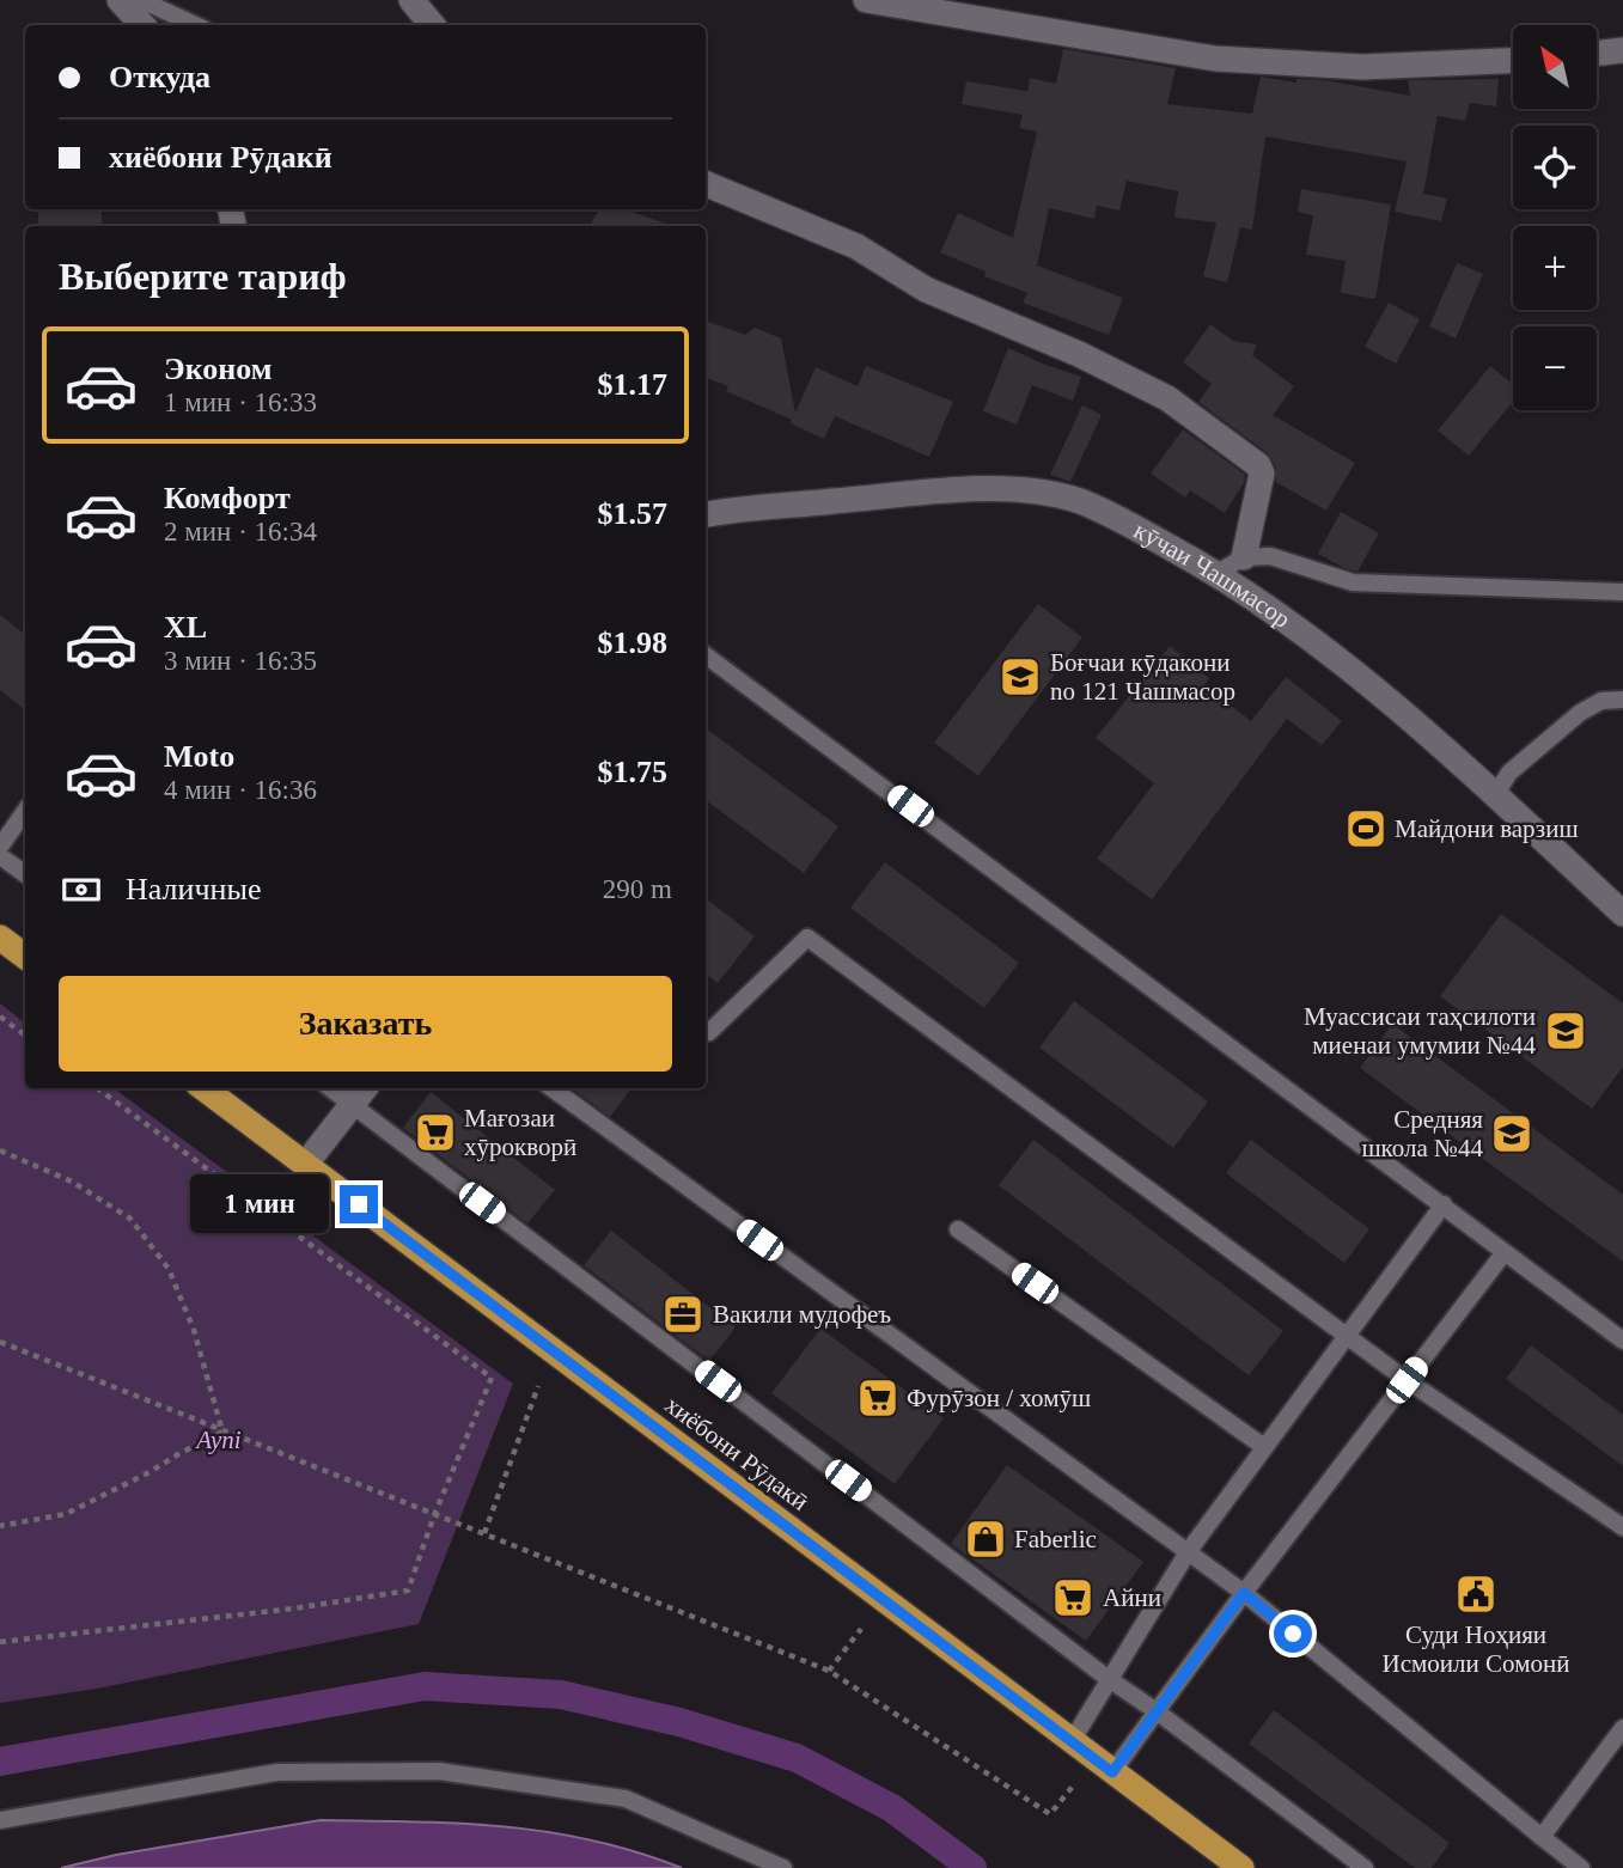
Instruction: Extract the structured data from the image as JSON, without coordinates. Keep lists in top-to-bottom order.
{
  "streets": {
    "highway": ["хиёбони Рӯдакӣ"],
    "street": ["кӯчаи Чашмасор"]
  },
  "parks": ["Ayni"],
  "places": {
    "school or university": ["Боғчаи кӯдакони no 121 Чашмасор", "Муассисаи таҳсилоти миенаи умумии №44", "Средняя школа №44"],
    "sports": ["Майдони варзиш"],
    "supermarket": ["Мағозаи хӯрокворӣ", "Фурӯзон / хомӯш", "Айни"],
    "office": ["Вакили мудофеъ"],
    "shop": ["Faberlic"],
    "public building": ["Суди Ноҳияи Исмоили Сомонӣ"]
  },
  "north": "top left",
  "page": {
    "map_buttons": ["+", "−"],
    "banner": ["Откуда", "хиёбони Рӯдакӣ"],
    "heading": "Выберите тариф",
    "list": [
      {
        "name": "Эконом",
        "note": "1 мин · 16:33",
        "value": "$1.17"
      },
      {
        "name": "Комфорт",
        "note": "2 мин · 16:34",
        "value": "$1.57"
      },
      {
        "name": "XL",
        "note": "3 мин · 16:35",
        "value": "$1.98"
      },
      {
        "name": "Moto",
        "note": "4 мин · 16:36",
        "value": "$1.75"
      }
    ],
    "pay": ["Наличные", "290 m"],
    "buttons": "Заказать",
    "bubble": "1 мин"
  }
}
